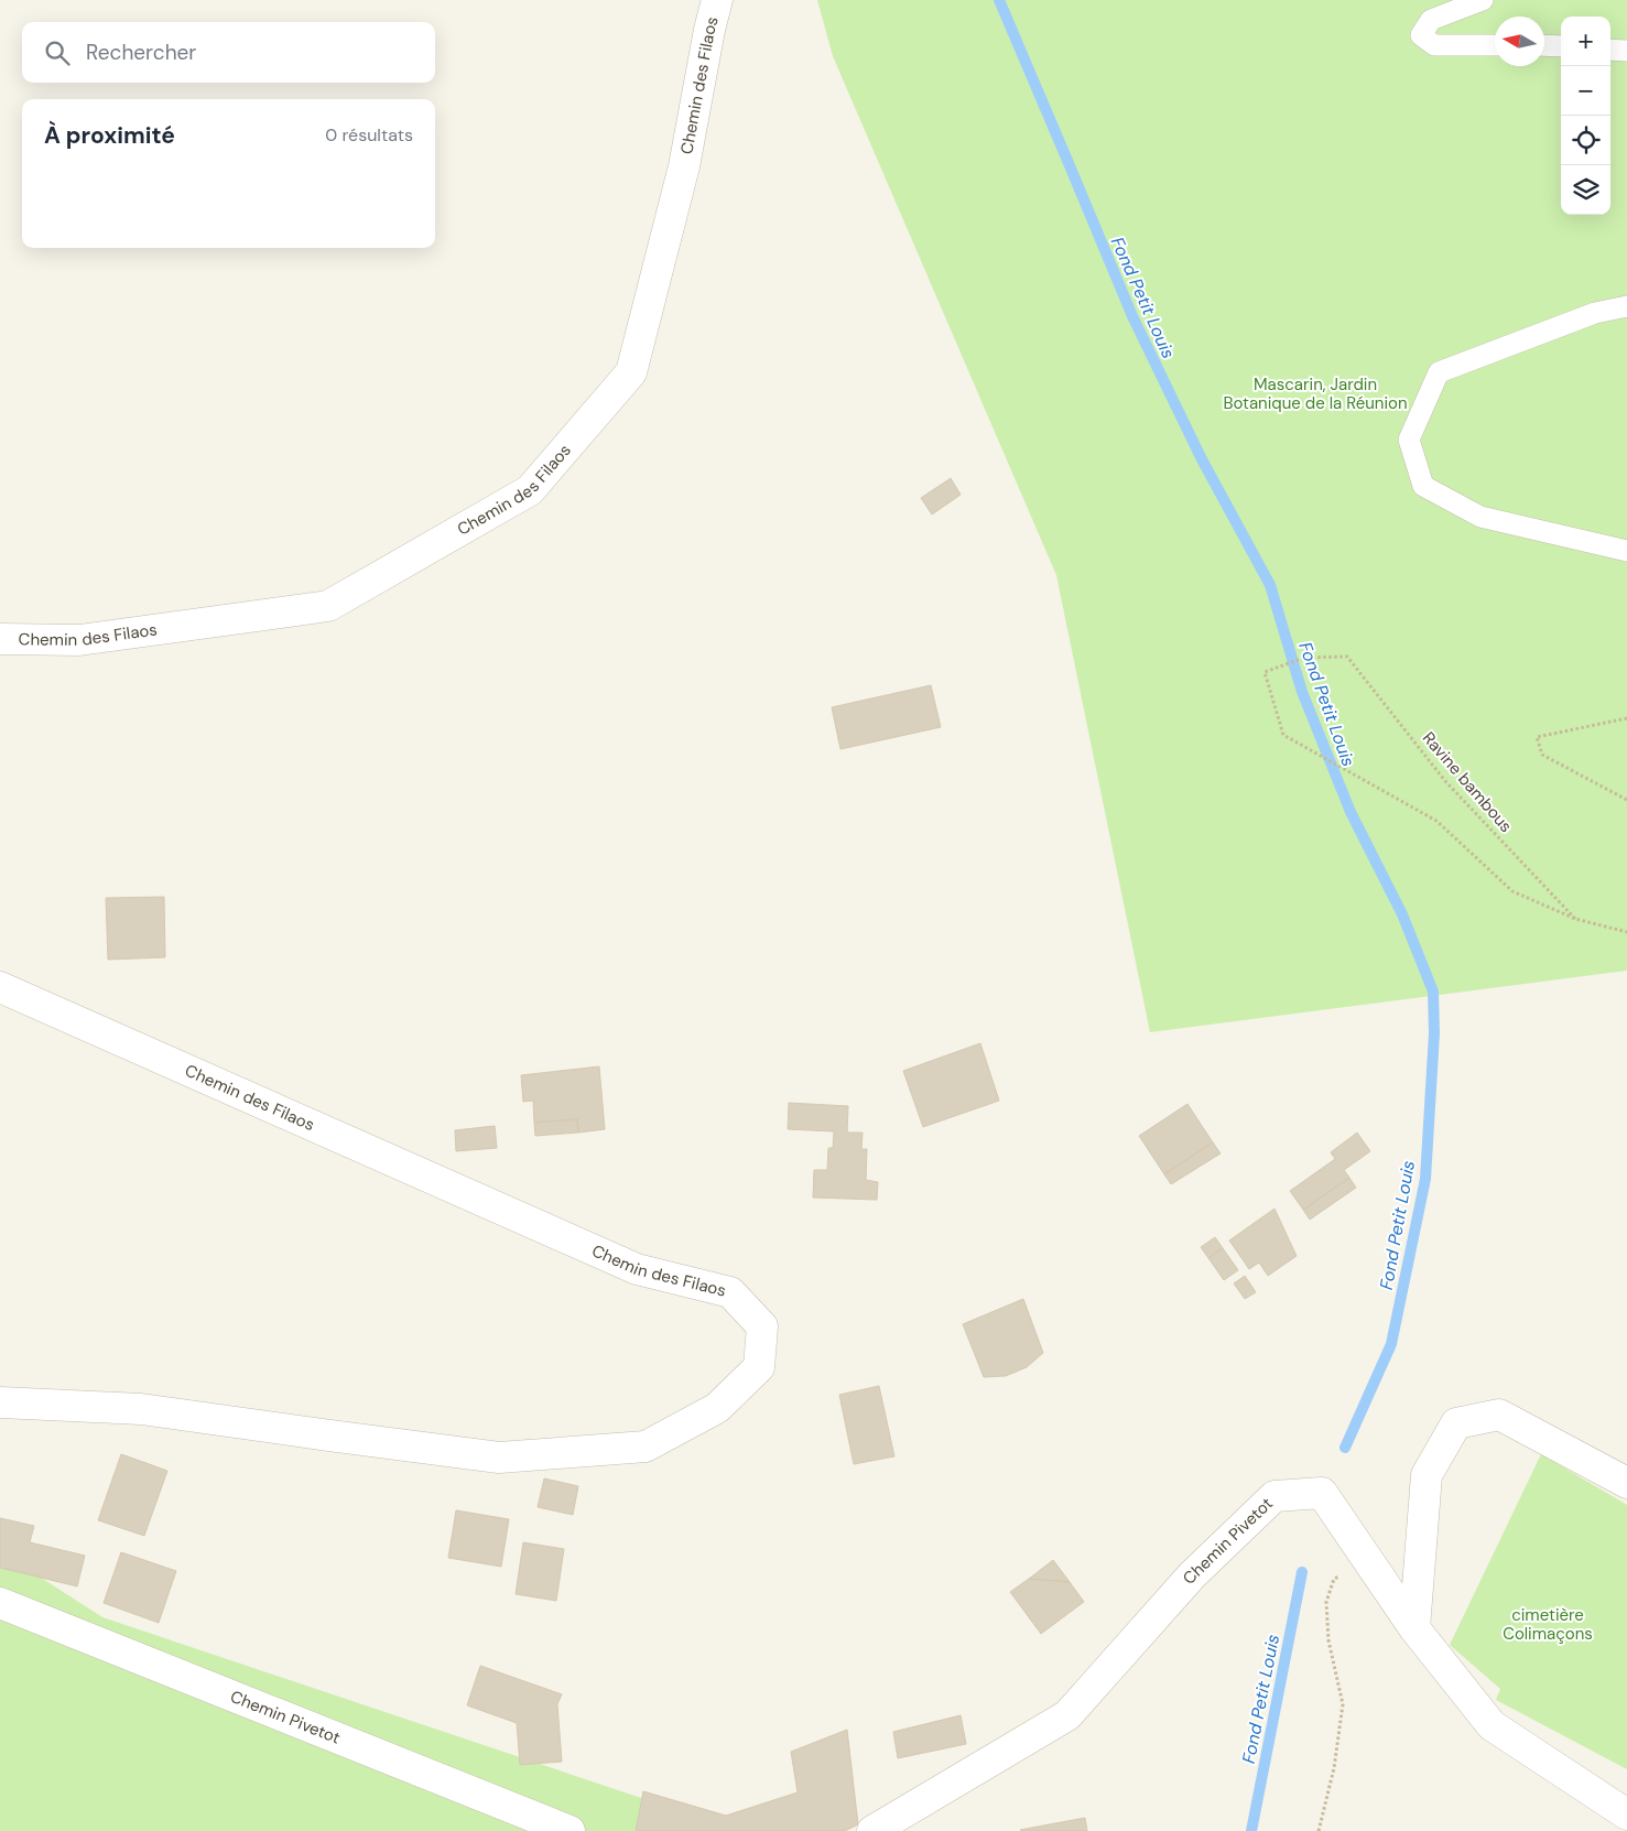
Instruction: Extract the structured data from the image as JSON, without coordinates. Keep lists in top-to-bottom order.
{
  "streets": {
    "street": ["Chemin des Filaos", "Chemin Pivetot"],
    "path": ["Ravine bambous"]
  },
  "water": ["Fond Petit Louis"],
  "parks": ["Mascarin, Jardin Botanique de la Réunion", "cimetière Colimaçons"],
  "north": "left",
  "page": {
    "map_buttons": ["+", "−"],
    "search": "Rechercher",
    "heading": ["À proximité", "0 résultats"]
  }
}
